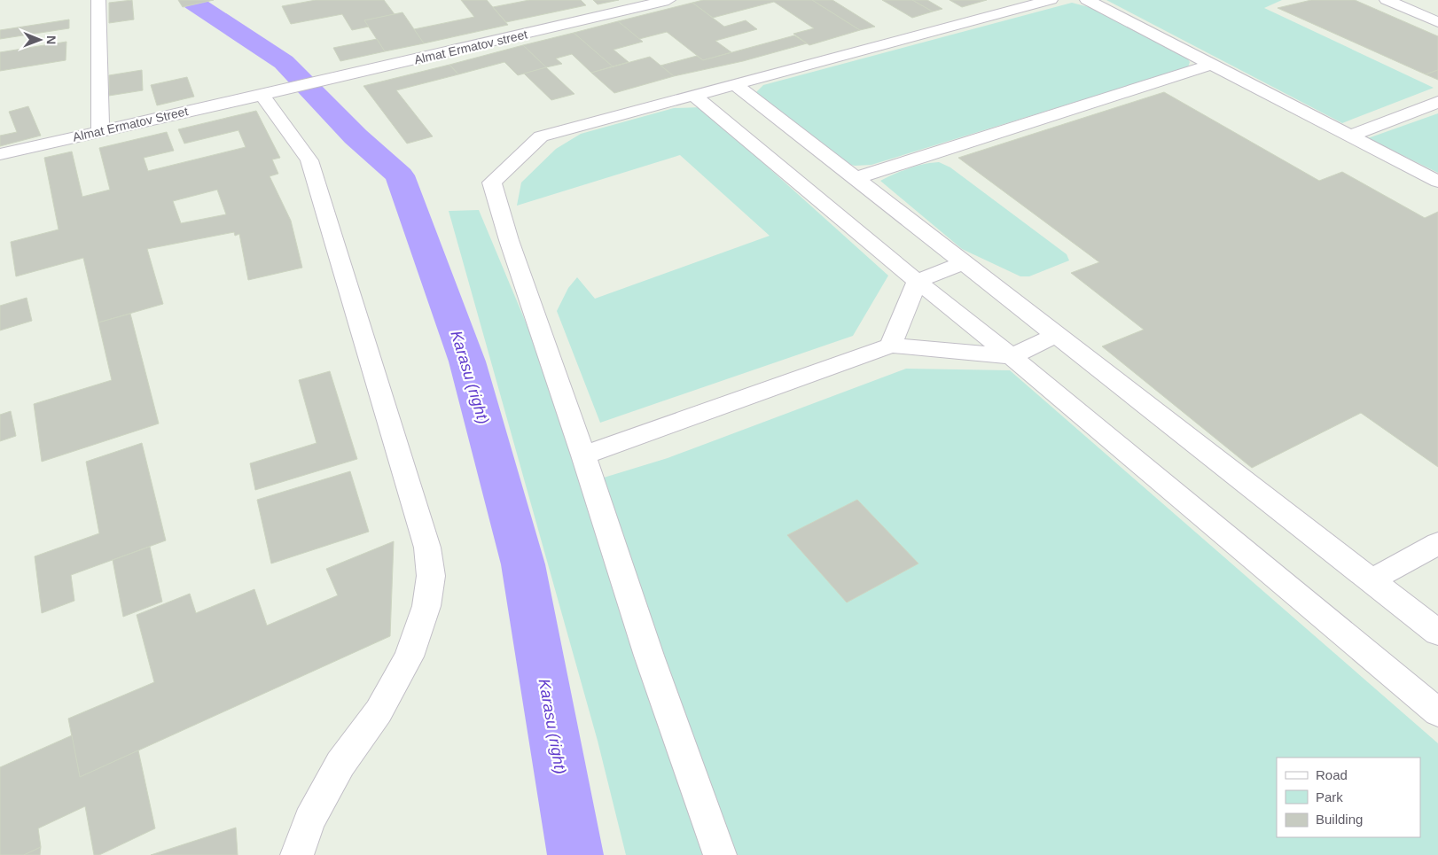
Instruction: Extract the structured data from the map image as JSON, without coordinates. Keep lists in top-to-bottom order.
{
  "streets": {
    "street": ["Almat Ermatov street", "Almat Ermatov Street"]
  },
  "crossings": [
    ["Almat Ermatov street", "Almat Ermatov Street"]
  ],
  "water": ["Karasu (right)"],
  "legend": ["Road", "Park", "Building"],
  "north": "right"
}
